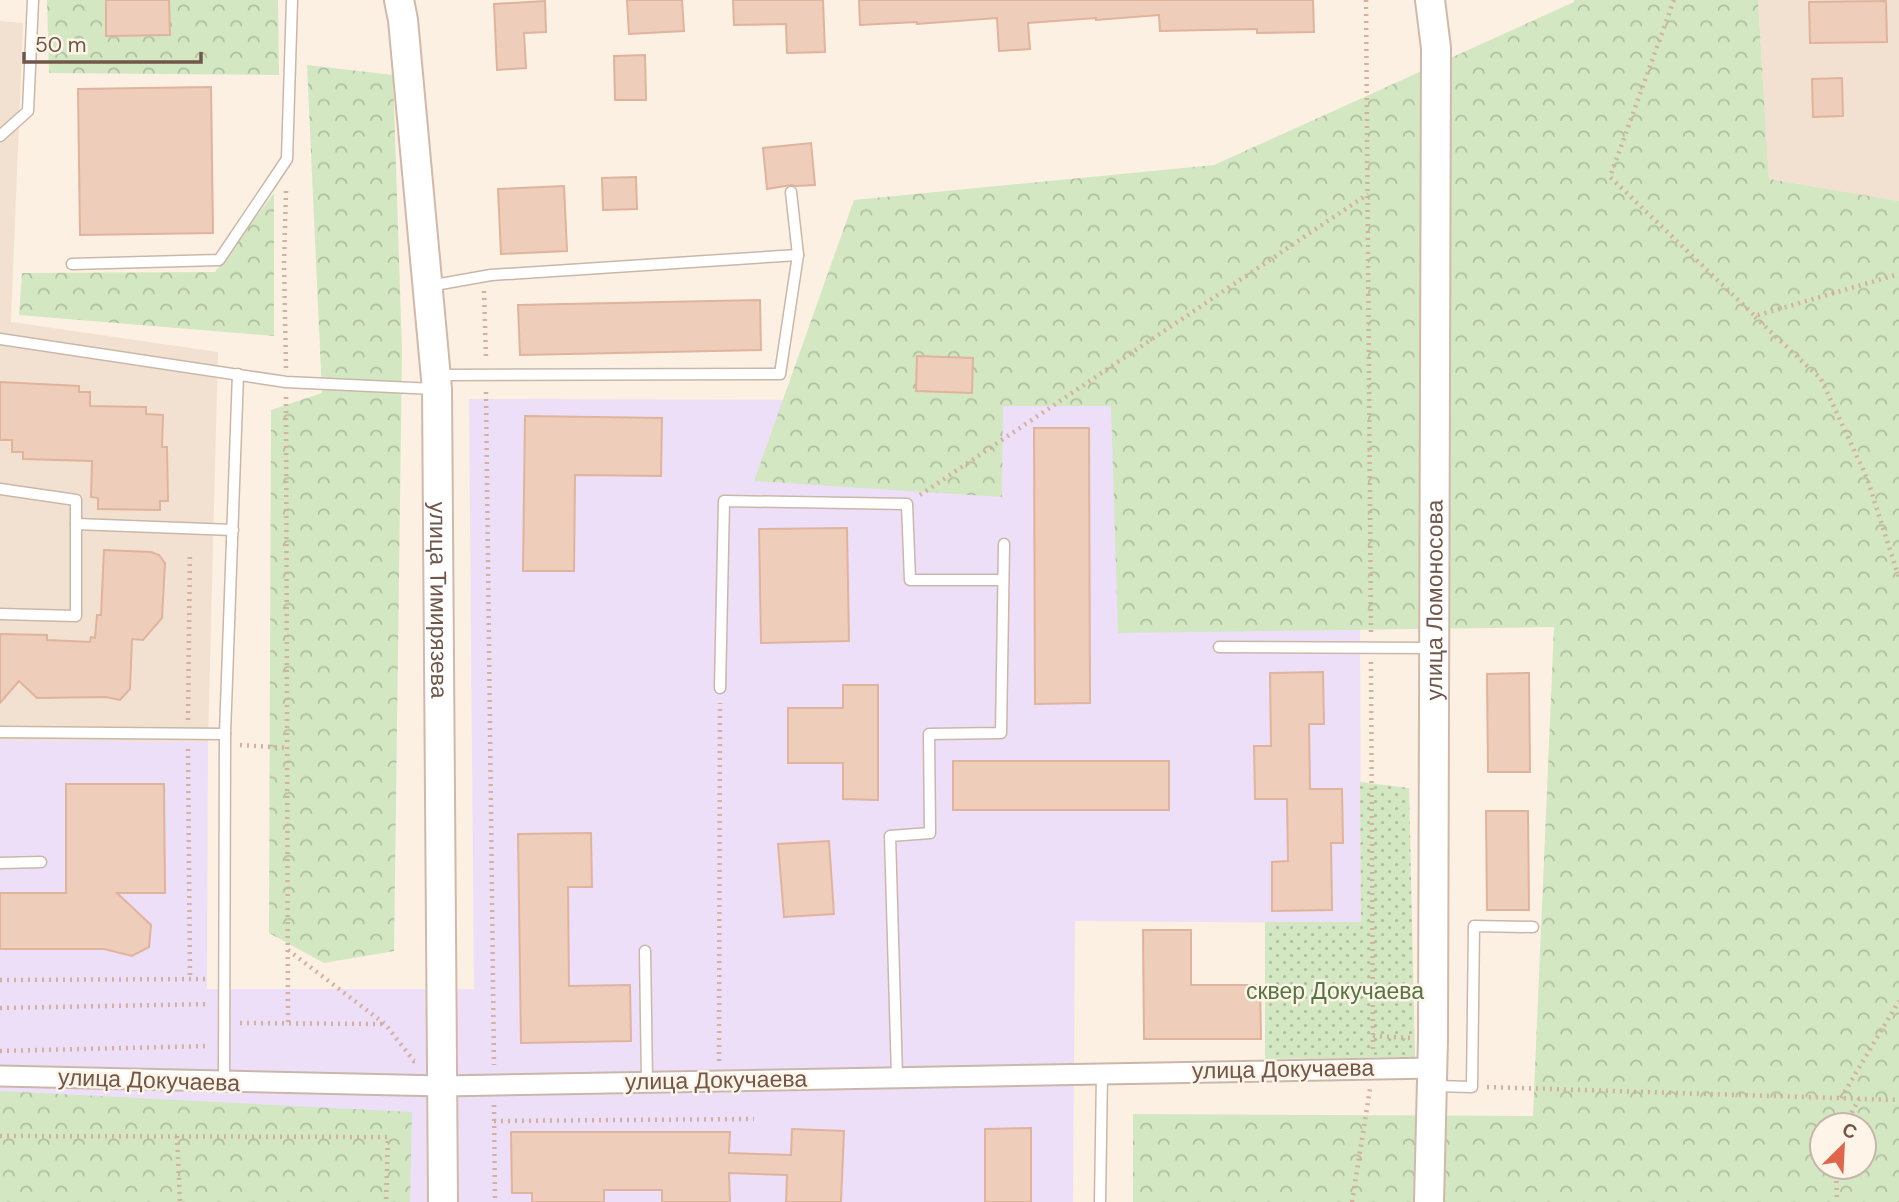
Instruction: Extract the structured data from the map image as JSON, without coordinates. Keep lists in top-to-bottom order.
{
  "streets": {
    "main road": ["улица Тимирязева", "улица Ломоносова"],
    "street": ["улица Докучаева"]
  },
  "crossings": [
    ["улица Тимирязева", "улица Докучаева"],
    ["улица Ломоносова", "улица Докучаева"]
  ],
  "parks": ["сквер Докучаева"],
  "scale_bar": "50 m",
  "north": "top right"
}
